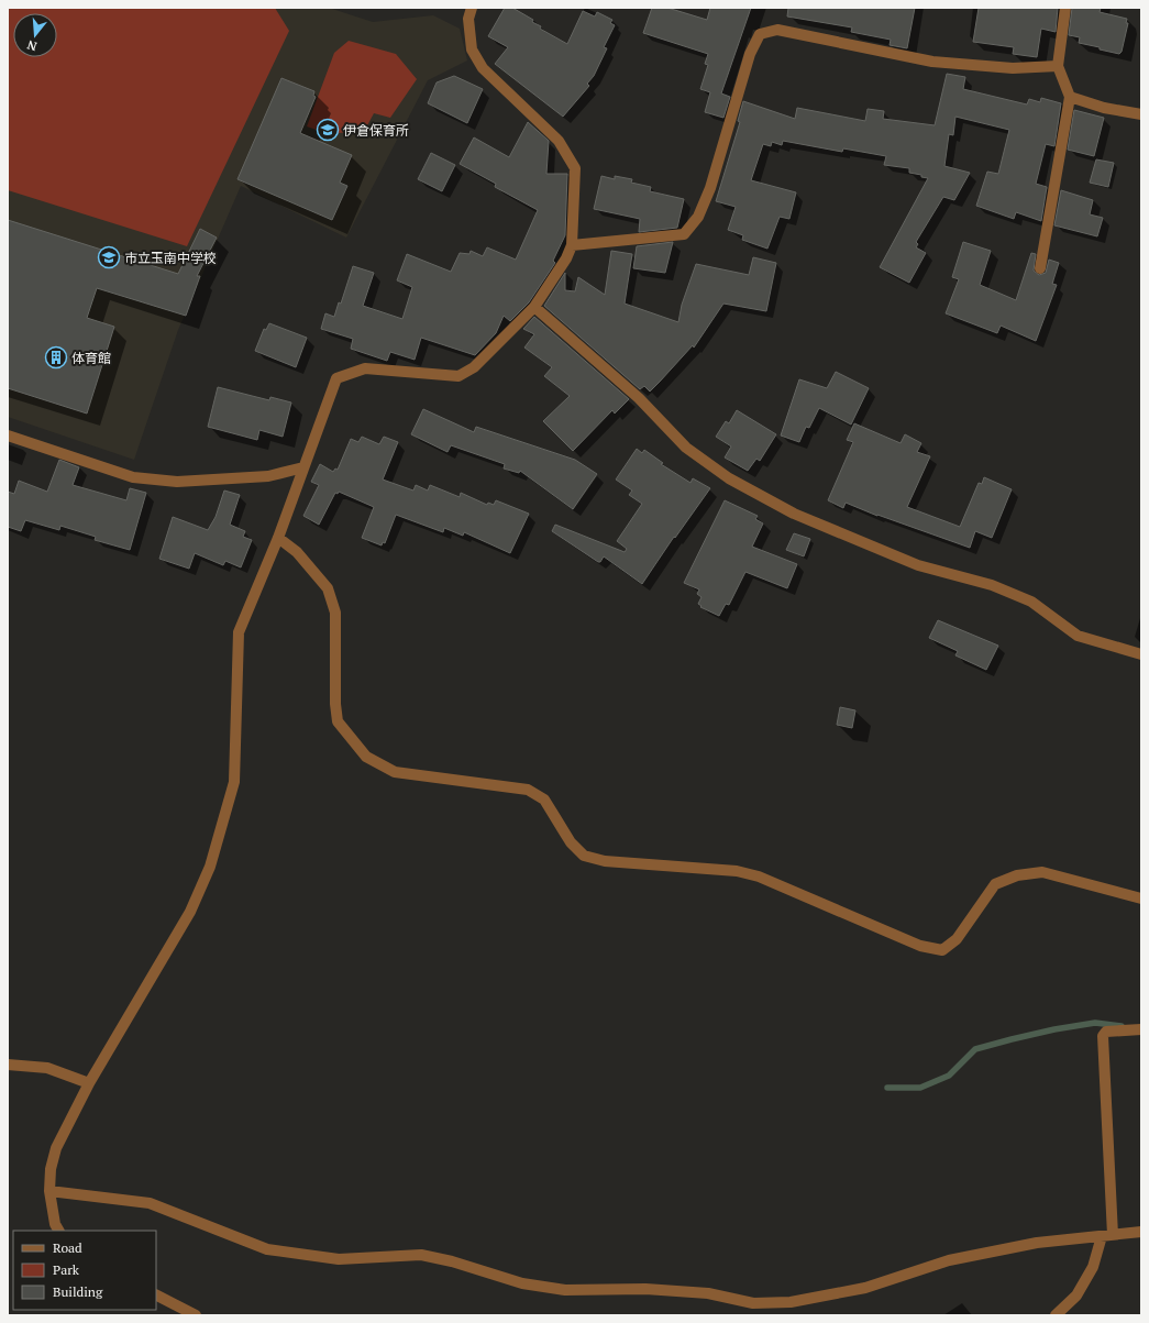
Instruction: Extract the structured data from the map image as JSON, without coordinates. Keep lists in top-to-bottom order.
{
  "places": {
    "school or university": ["伊倉保育所", "市立玉南中学校"],
    "building": ["体育館"]
  },
  "legend": ["Road", "Park", "Building"],
  "north": "bottom"
}
